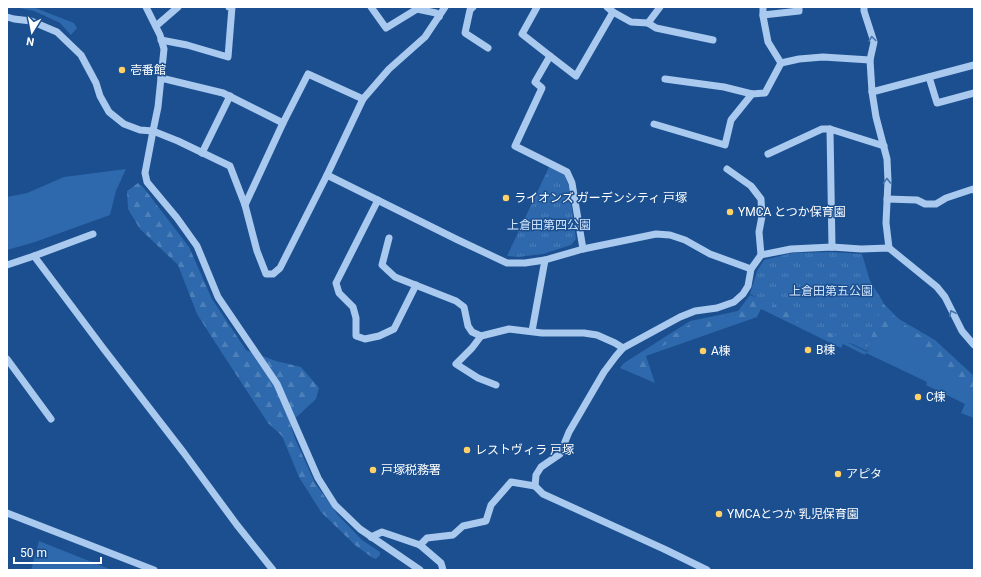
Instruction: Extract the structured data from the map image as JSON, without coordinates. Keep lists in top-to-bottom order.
{
  "parks": ["上倉田第四公園", "上倉田第五公園"],
  "places": [
    "壱番館",
    "ライオンズ ガーデンシティ 戸塚",
    "YMCA とつか保育園",
    "B棟",
    "A棟",
    "C棟",
    "レストヴィラ 戸塚",
    "戸塚税務署",
    "アピタ",
    "YMCAとつか 乳児保育園"
  ],
  "scale_bar": "50 m",
  "north": "bottom"
}
